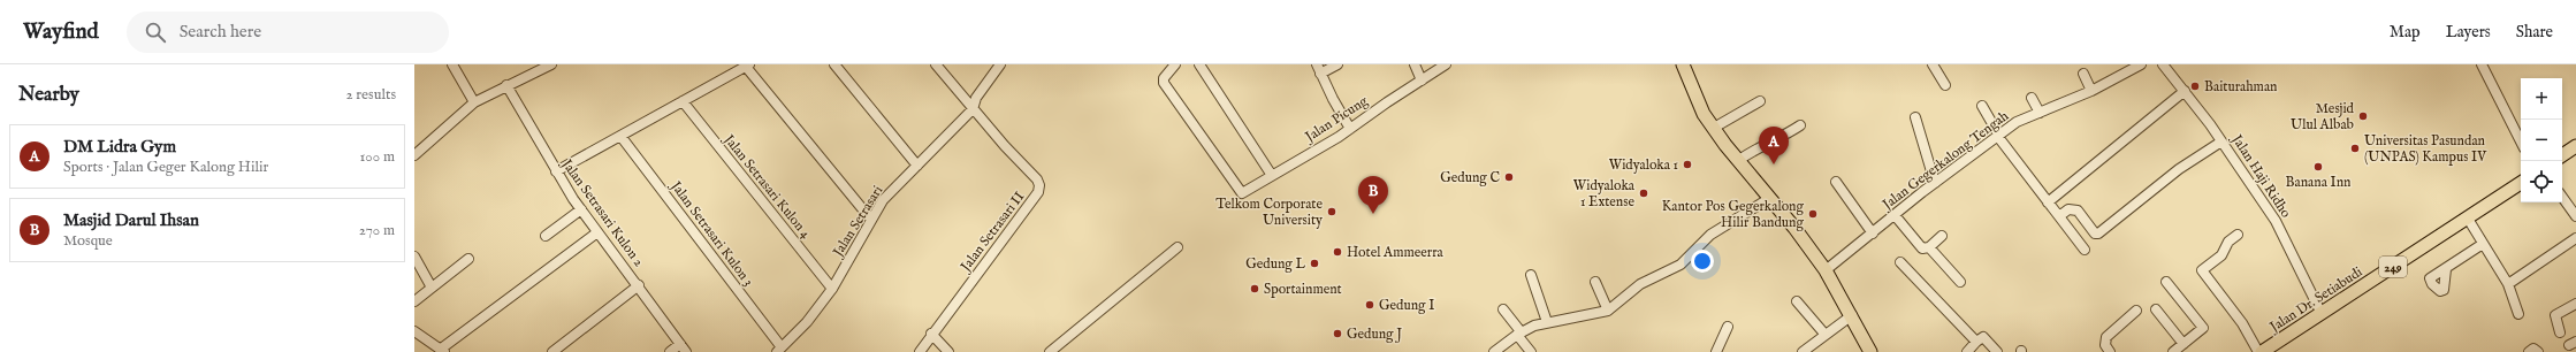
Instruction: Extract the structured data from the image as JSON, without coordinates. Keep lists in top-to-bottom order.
{
  "streets": {
    "main road": ["249", "Jalan Dr. Setiabudi"],
    "street": [
      "Jalan Picung",
      "Jalan Gegerkalong Tengah",
      "Jalan Haji Ridho",
      "Jalan Setrasari Kulon 4",
      "Jalan Setrasari Kulon 2",
      "Jalan Setrasari",
      "Jalan Setrasari II",
      "Jalan Setrasari Kulon 3"
    ]
  },
  "crossings": [
    ["Jalan Haji Ridho", "Jalan Dr. Setiabudi"],
    ["Jalan Setrasari Kulon 4", "Jalan Setrasari"],
    ["Jalan Setrasari", "Jalan Setrasari II"],
    ["Jalan Setrasari", "Jalan Setrasari Kulon 3"]
  ],
  "places": [
    "Baiturahman",
    "Mesjid Ulul Albab",
    "Universitas Pasundan (UNPAS) Kampus IV",
    "Widyaloka 1",
    "Banana Inn",
    "Gedung C",
    "Widyaloka 1 Extense",
    "Telkom Corporate University",
    "Kantor Pos Gegerkalong Hilir Bandung",
    "Hotel Ammeerra",
    "Gedung L",
    "Sportainment",
    "Gedung I",
    "Gedung J"
  ],
  "page": {
    "header": "Wayfind",
    "search": "Search here",
    "nav": ["Map", "Layers", "Share"],
    "heading": ["Nearby", "2 results"],
    "map_buttons": ["+", "−"],
    "list": [
      {
        "mark": "A",
        "name": "DM Lidra Gym",
        "note": "Sports · Jalan Geger Kalong Hilir",
        "value": "100 m"
      },
      {
        "mark": "B",
        "name": "Masjid Darul Ihsan",
        "note": "Mosque",
        "value": "270 m"
      }
    ],
    "pins": ["A", "B"]
  }
}
